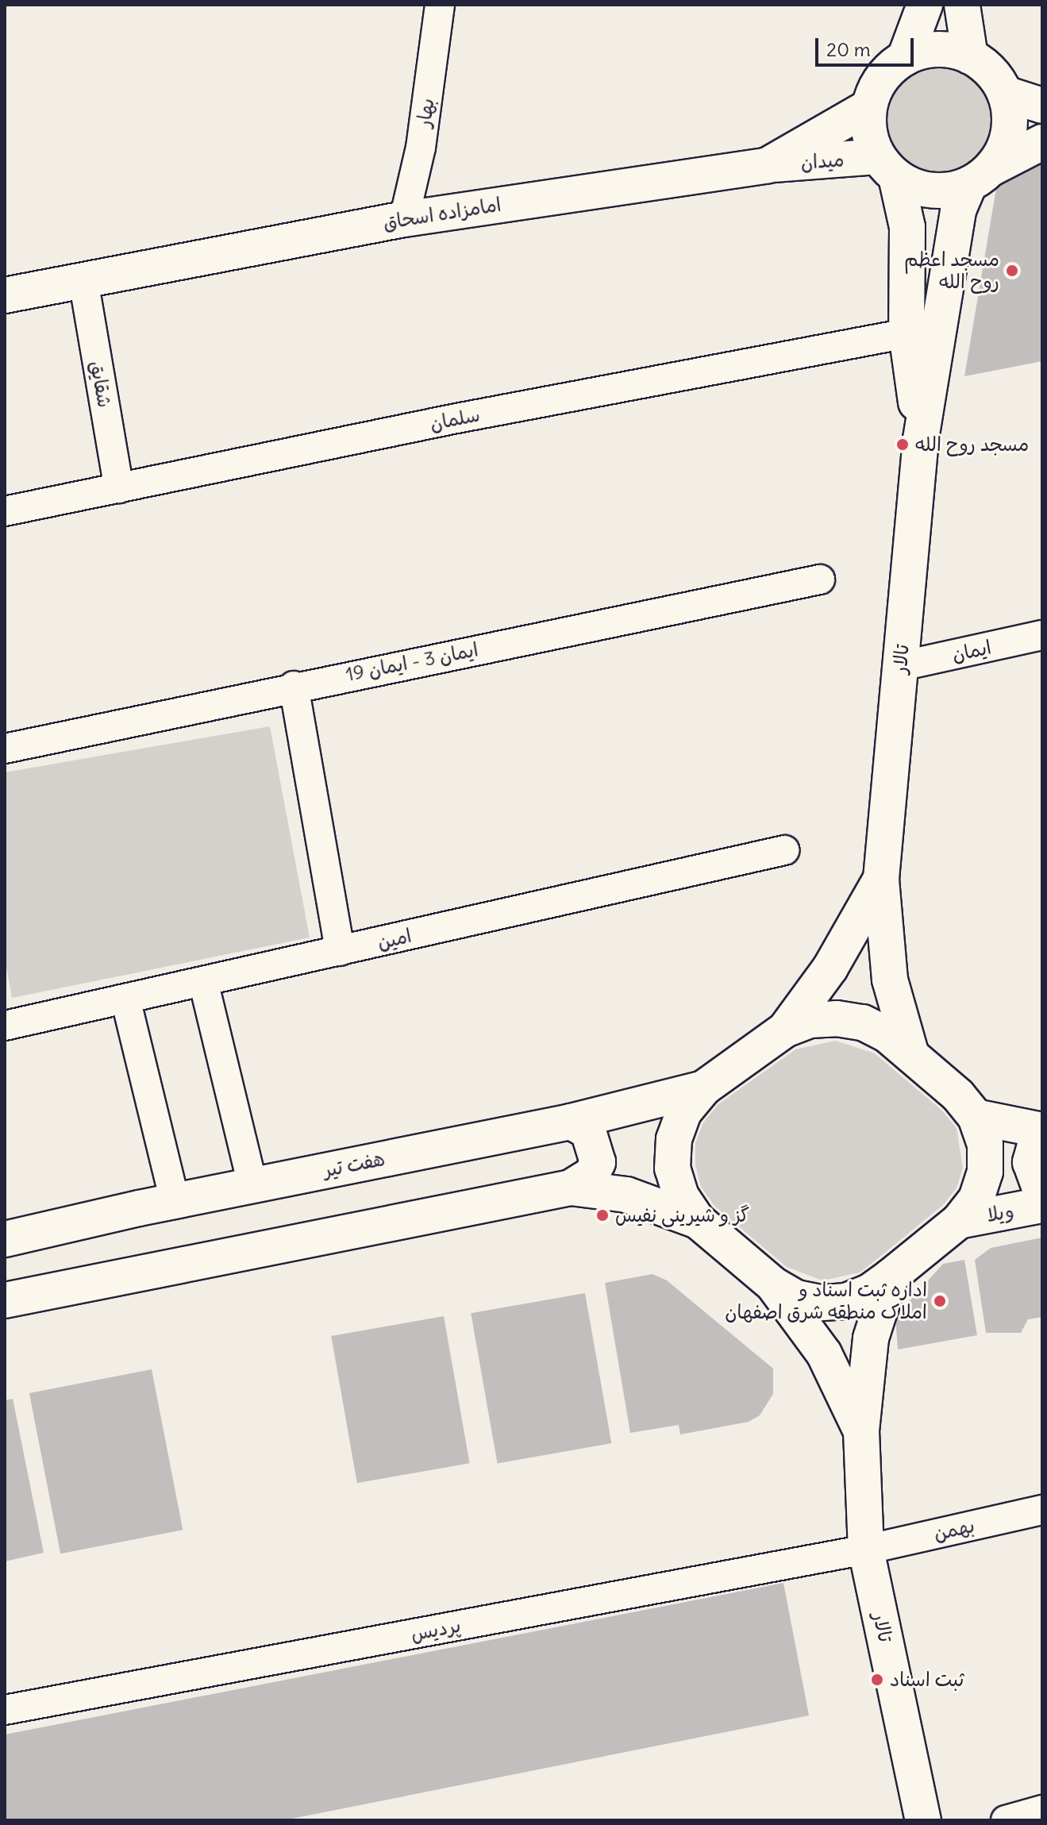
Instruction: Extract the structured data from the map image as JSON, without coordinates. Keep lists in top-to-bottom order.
{
  "streets": {
    "street": [
      "بهار",
      "میدان",
      "امامزاده اسحاق",
      "شقایق",
      "سلمان",
      "ایمان",
      "تالار",
      "ایمان 3 - ایمان 19",
      "امین",
      "هفت تیر",
      "ویلا",
      "بهمن",
      "پردیس"
    ]
  },
  "crossings": [
    ["بهار", "امامزاده اسحاق"],
    ["میدان", "امامزاده اسحاق"],
    ["میدان", "تالار"],
    ["امامزاده اسحاق", "شقایق"],
    ["امامزاده اسحاق", "تالار"],
    ["شقایق", "سلمان"],
    ["سلمان", "تالار"],
    ["ایمان", "تالار"],
    ["تالار", "بهمن"],
    ["تالار", "پردیس"],
    ["بهمن", "پردیس"]
  ],
  "places": [
    "مسجد اعظم روح الله",
    "مسجد روح الله",
    "گز و شیرینی نفیس",
    "اداره ثبت اسناد و املاک منطقه شرق اصفهان",
    "ثبت اسناد"
  ],
  "scale_bar": "20 m"
}
